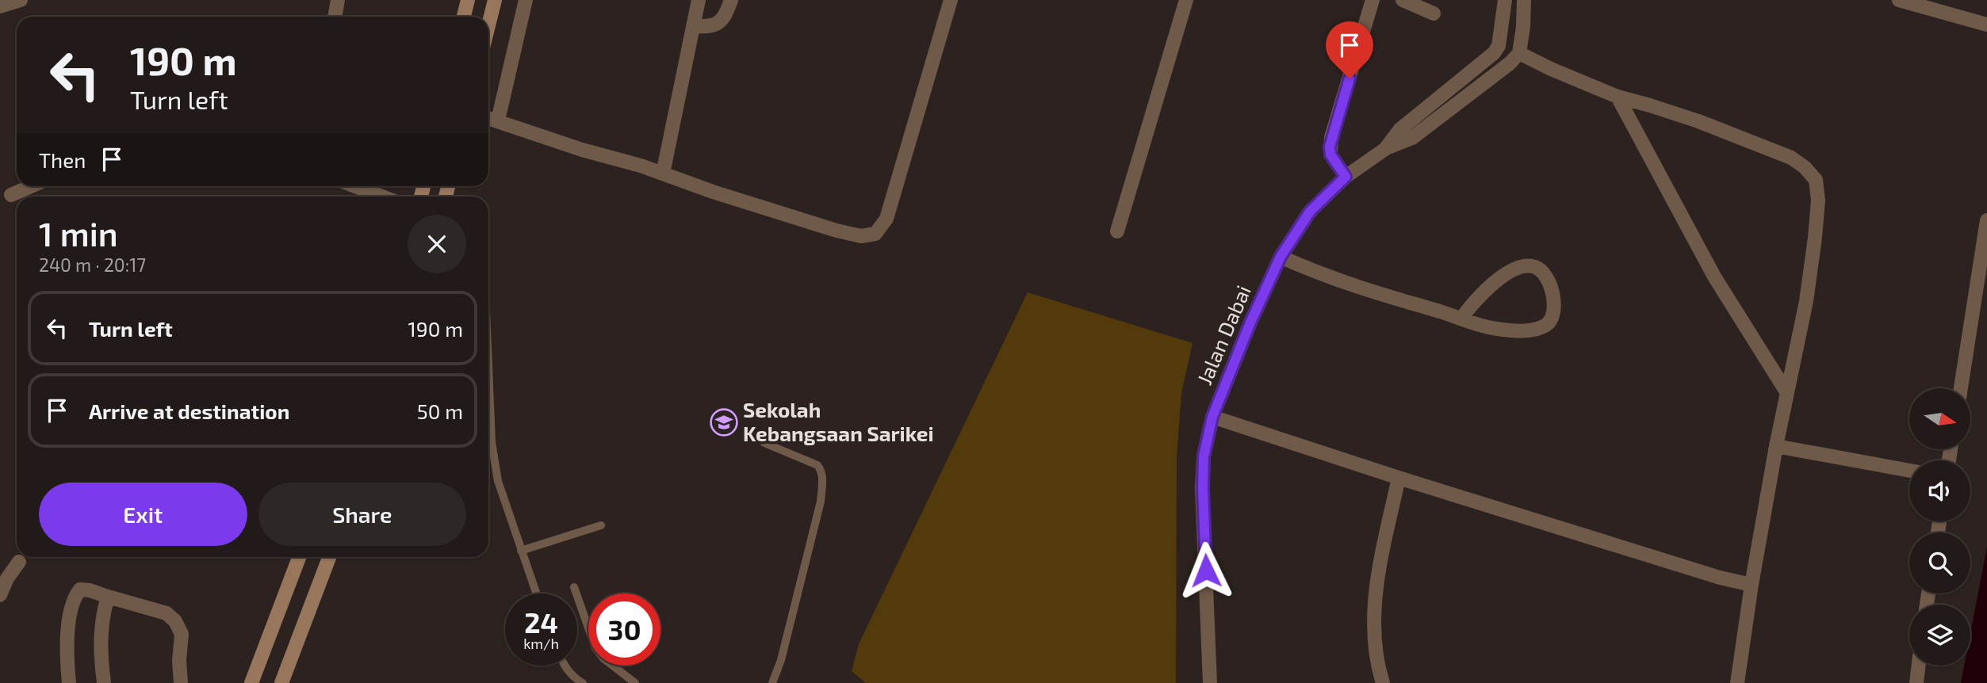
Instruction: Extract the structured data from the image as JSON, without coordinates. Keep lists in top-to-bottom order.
{
  "streets": {
    "street": ["Jalan Dabai"]
  },
  "places": {
    "school or university": ["Sekolah Kebangsaan Sarikei"]
  },
  "north": "right",
  "page": {
    "turn": ["190 m", "Turn left"],
    "then": "Then",
    "heading": ["1 min", "240 m · 20:17"],
    "list": [
      {
        "name": "Turn left",
        "value": "190 m"
      },
      {
        "name": "Arrive at destination",
        "value": "50 m"
      }
    ],
    "buttons": ["Exit", "Share"],
    "speed": "24 km/h",
    "limit": "30"
  }
}
